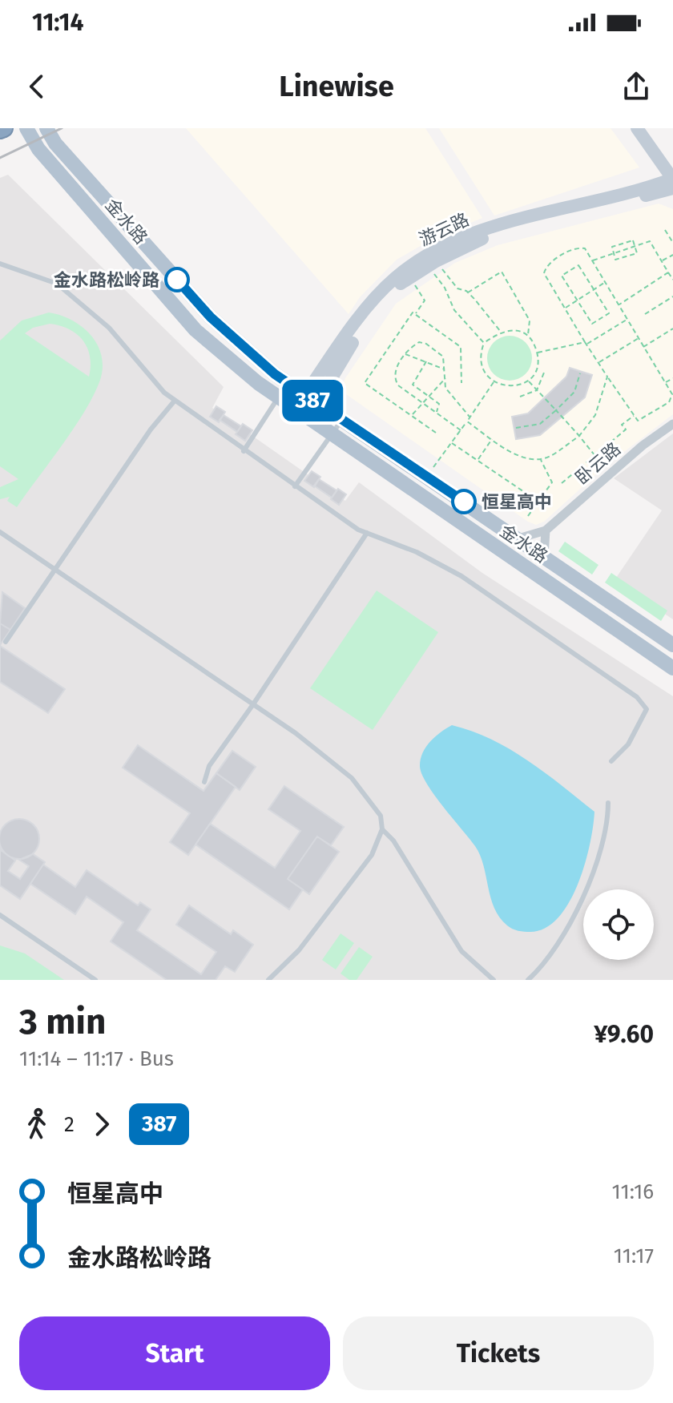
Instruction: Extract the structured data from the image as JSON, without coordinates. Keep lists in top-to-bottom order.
{
  "streets": {
    "main road": ["金水路", "游云路"],
    "street": ["卧云路"]
  },
  "crossings": [
    ["金水路", "游云路"],
    ["金水路", "卧云路"]
  ],
  "places": ["金水路松岭路", "恒星高中"],
  "lines": ["bus line 387"],
  "page": {
    "status": "11:14",
    "header": "Linewise",
    "on_map": "387",
    "heading": ["3 min", "11:14 – 11:17 · Bus", "¥9.60"],
    "legs": ["2", "387"],
    "list": [
      {
        "name": "恒星高中",
        "value": "11:16"
      },
      {
        "name": "金水路松岭路",
        "value": "11:17"
      }
    ],
    "buttons": ["Start", "Tickets"]
  }
}
